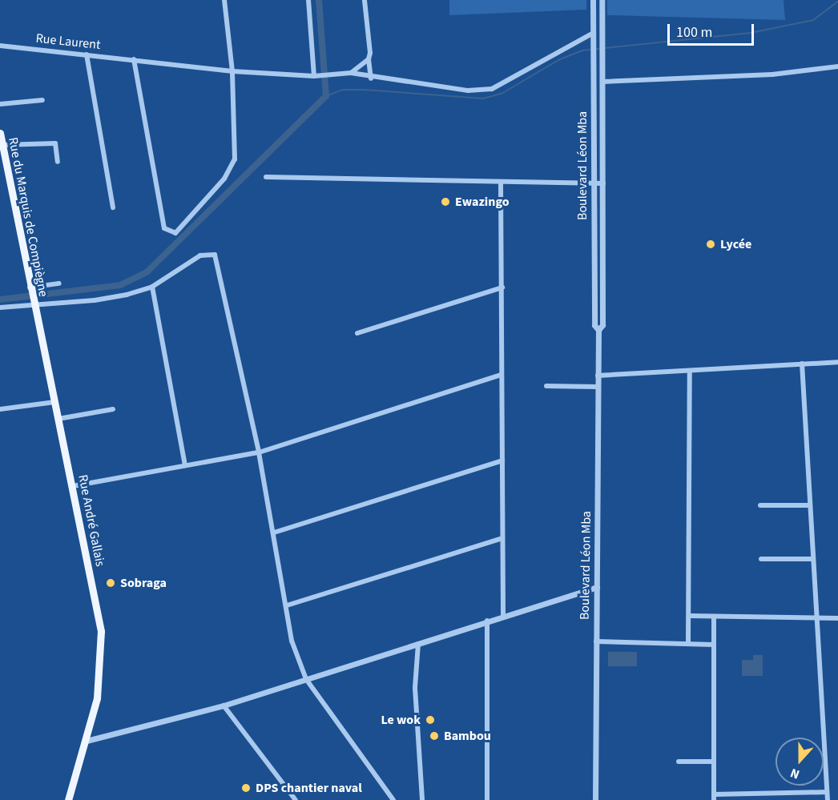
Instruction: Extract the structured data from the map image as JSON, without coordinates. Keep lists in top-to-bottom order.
{
  "streets": {
    "main road": ["Rue du Marquis de Compiègne", "Rue André Gallais"],
    "street": ["Rue Laurent", "Boulevard Léon Mba"]
  },
  "crossings": [
    ["Rue Laurent", "Boulevard Léon Mba"],
    ["Rue du Marquis de Compiègne", "Rue André Gallais"]
  ],
  "places": [
    "Ewazingo",
    "Lycée",
    "Sobraga",
    "Le wok",
    "Bambou",
    "DPS chantier naval"
  ],
  "scale_bar": "100 m",
  "north": "bottom"
}
